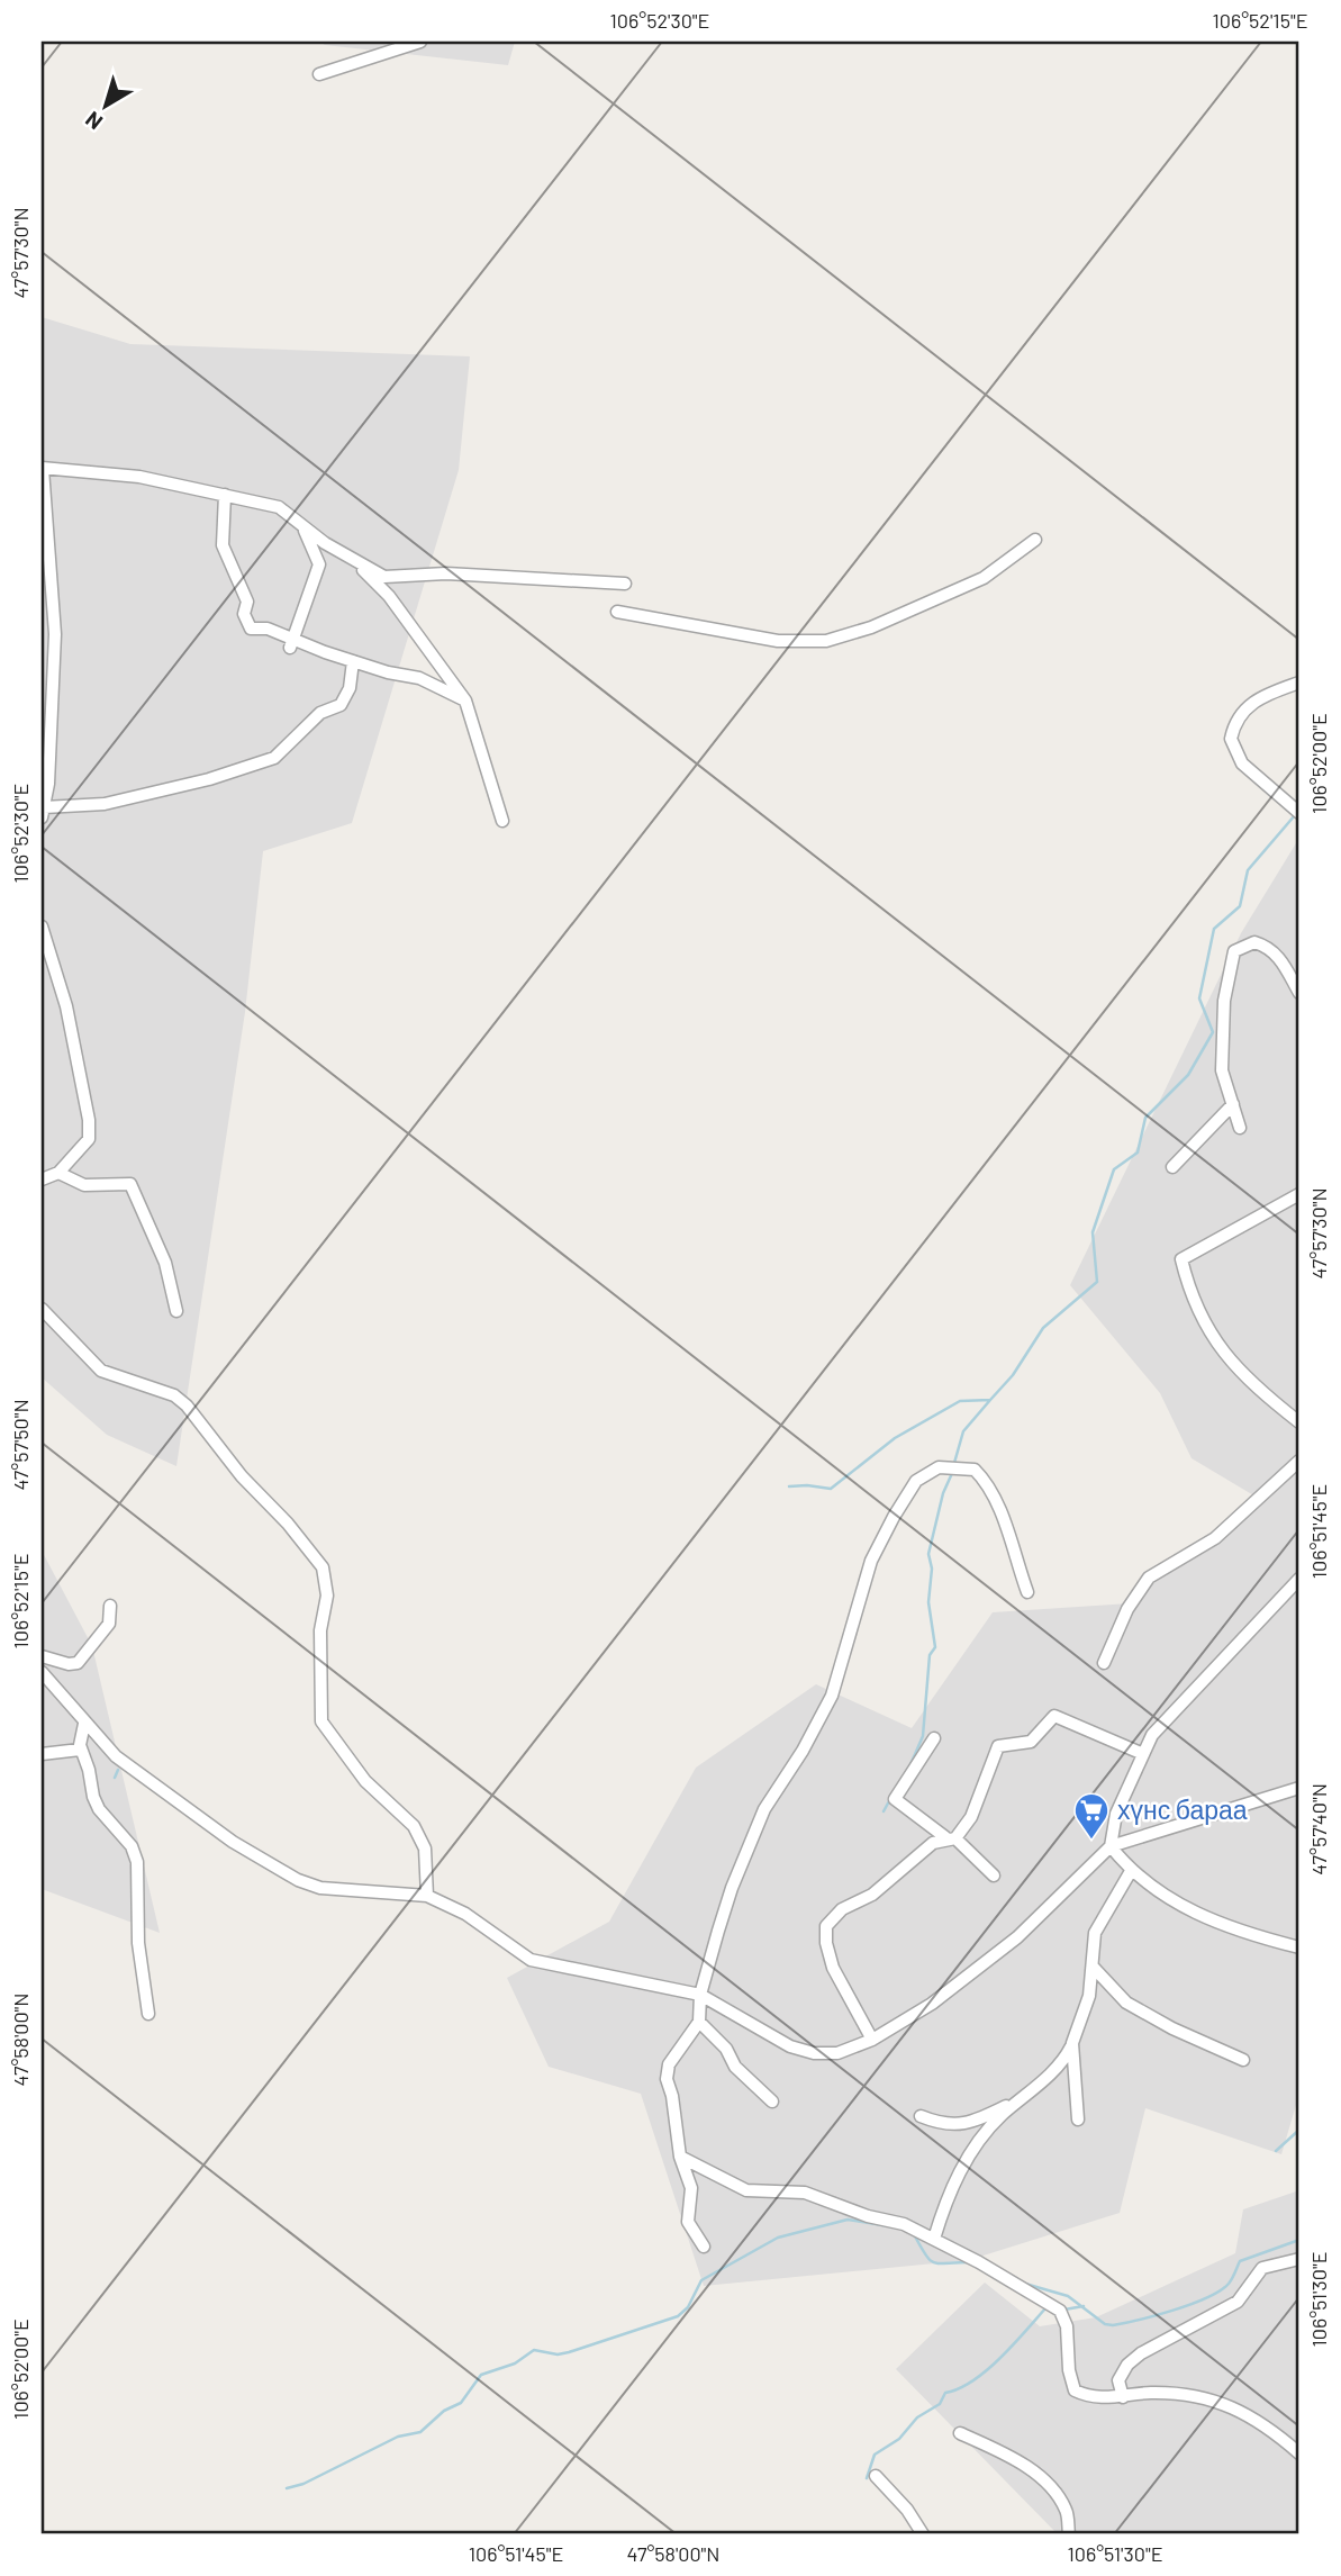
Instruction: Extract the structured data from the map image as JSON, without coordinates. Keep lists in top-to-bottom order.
{
  "places": {
    "supermarket": ["хүнс бараа"]
  },
  "north": "bottom left",
  "coordinates": [
    "106°52'30\"E",
    "106°52'15\"E",
    "47°57'30\"N",
    "106°52'00\"E",
    "47°57'50\"N",
    "106°51'45\"E",
    "47°57'40\"N",
    "47°58'00\"N",
    "106°51'30\"E"
  ]
}
